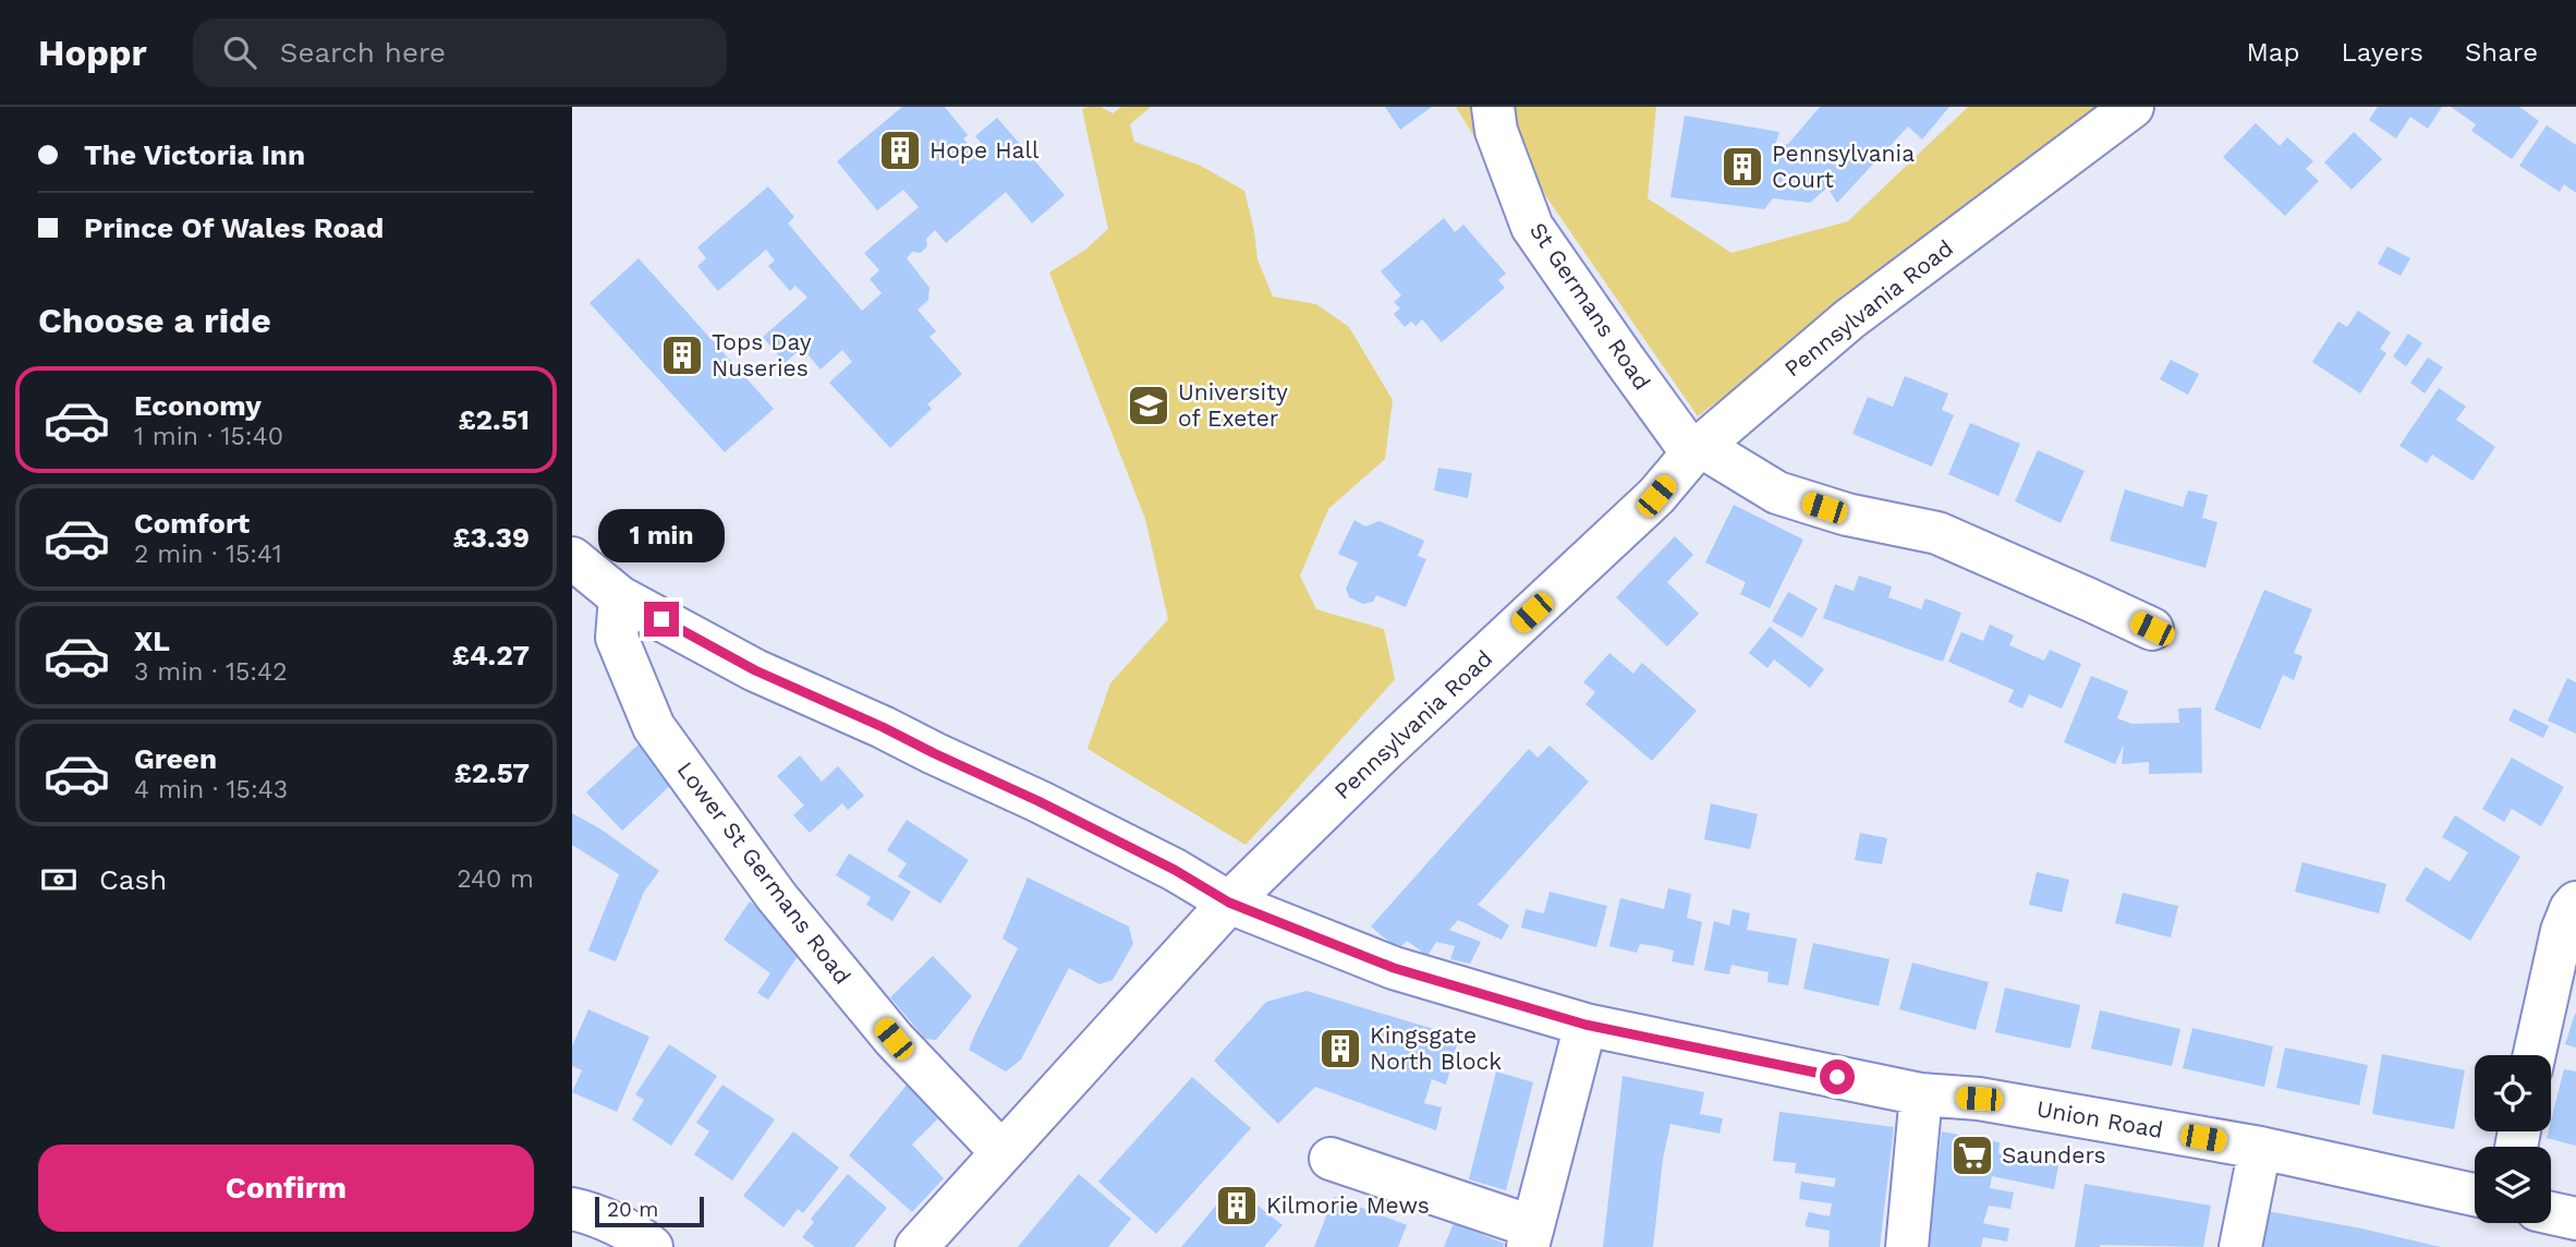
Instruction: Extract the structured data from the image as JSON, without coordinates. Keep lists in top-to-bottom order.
{
  "streets": {
    "street": [
      "St Germans Road",
      "Pennsylvania Road",
      "Lower St Germans Road",
      "Union Road"
    ]
  },
  "crossings": [
    ["St Germans Road", "Pennsylvania Road"],
    ["Pennsylvania Road", "Lower St Germans Road"],
    ["Pennsylvania Road", "Union Road"],
    ["Lower St Germans Road", "Union Road"]
  ],
  "places": {
    "building": [
      "Hope Hall",
      "Pennsylvania Court",
      "Tops Day Nuseries",
      "Kingsgate North Block",
      "Kilmorie Mews"
    ],
    "school or university": ["University of Exeter"],
    "supermarket": ["Saunders"]
  },
  "scale_bar": "20 m",
  "page": {
    "header": "Hoppr",
    "search": "Search here",
    "nav": ["Map", "Layers", "Share"],
    "banner": ["The Victoria Inn", "Prince Of Wales Road"],
    "heading": "Choose a ride",
    "list": [
      {
        "name": "Economy",
        "note": "1 min · 15:40",
        "value": "£2.51"
      },
      {
        "name": "Comfort",
        "note": "2 min · 15:41",
        "value": "£3.39"
      },
      {
        "name": "XL",
        "note": "3 min · 15:42",
        "value": "£4.27"
      },
      {
        "name": "Green",
        "note": "4 min · 15:43",
        "value": "£2.57"
      }
    ],
    "bubble": "1 min",
    "pay": ["Cash", "240 m"],
    "buttons": "Confirm",
    "scale": "20 m"
  }
}
